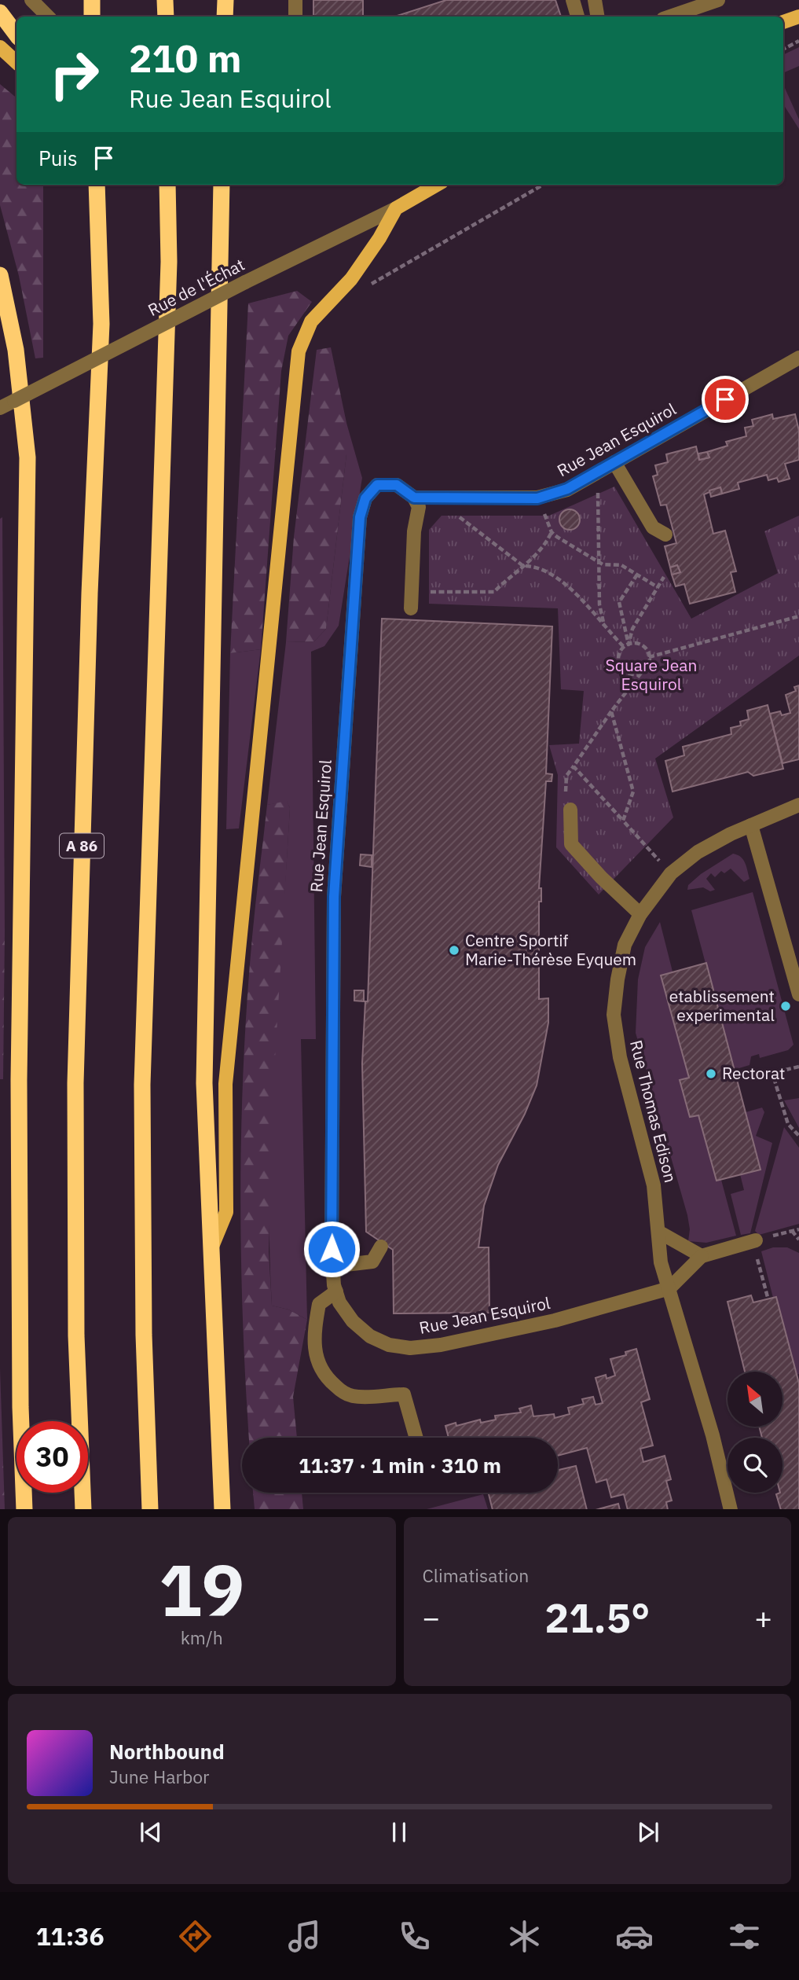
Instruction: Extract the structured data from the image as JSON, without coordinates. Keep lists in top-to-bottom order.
{
  "streets": {
    "highway": ["A 86"],
    "street": ["Rue de l'Échat", "Rue Jean Esquirol", "Rue Thomas Edison"]
  },
  "crossings": [
    ["Rue Jean Esquirol", "Rue Thomas Edison"]
  ],
  "parks": ["Square Jean Esquirol"],
  "places": ["Centre Sportif Marie-Thérèse Eyquem", "etablissement experimental", "Rectorat"],
  "north": "top left",
  "page": {
    "turn": ["210 m", "Rue Jean Esquirol"],
    "then": "Puis",
    "limit": "30",
    "trip": "11:37 · 1 min · 310 m",
    "tile": [
      ["19", "km/h"],
      "Climatisation"
    ],
    "heat": ["−", "21.5°", "+"],
    "song": ["Northbound", "June Harbor"],
    "tabs": "11:36"
  }
}
